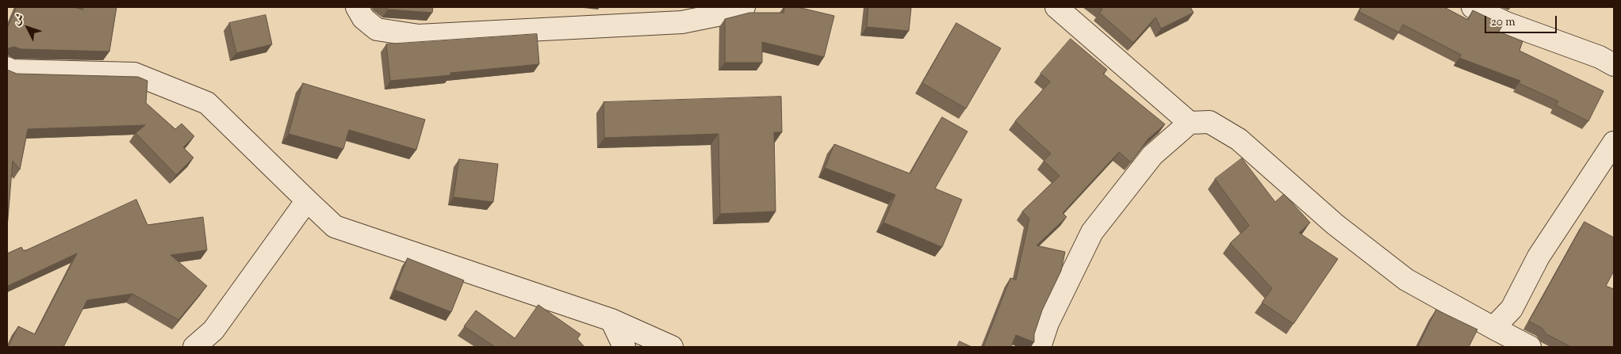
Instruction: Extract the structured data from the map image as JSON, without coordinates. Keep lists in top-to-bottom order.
{
  "scale_bar": "20 m",
  "north": "top left"
}
